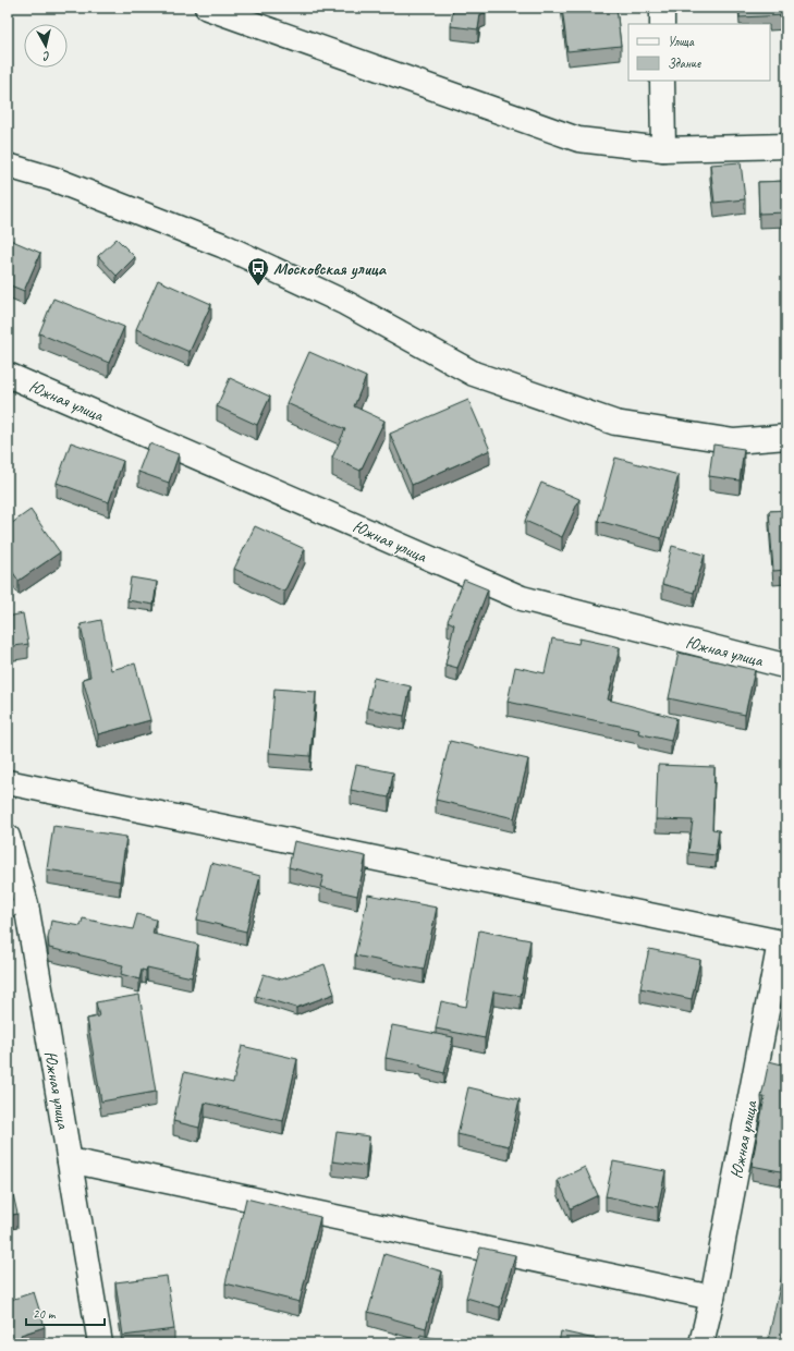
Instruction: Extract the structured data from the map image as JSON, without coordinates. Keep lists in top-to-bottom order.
{
  "streets": {
    "street": ["Южная улица"]
  },
  "places": {
    "bus stop": ["Московская улица"]
  },
  "legend": ["Улица", "Здание"],
  "scale_bar": "20 m",
  "north": "bottom"
}
